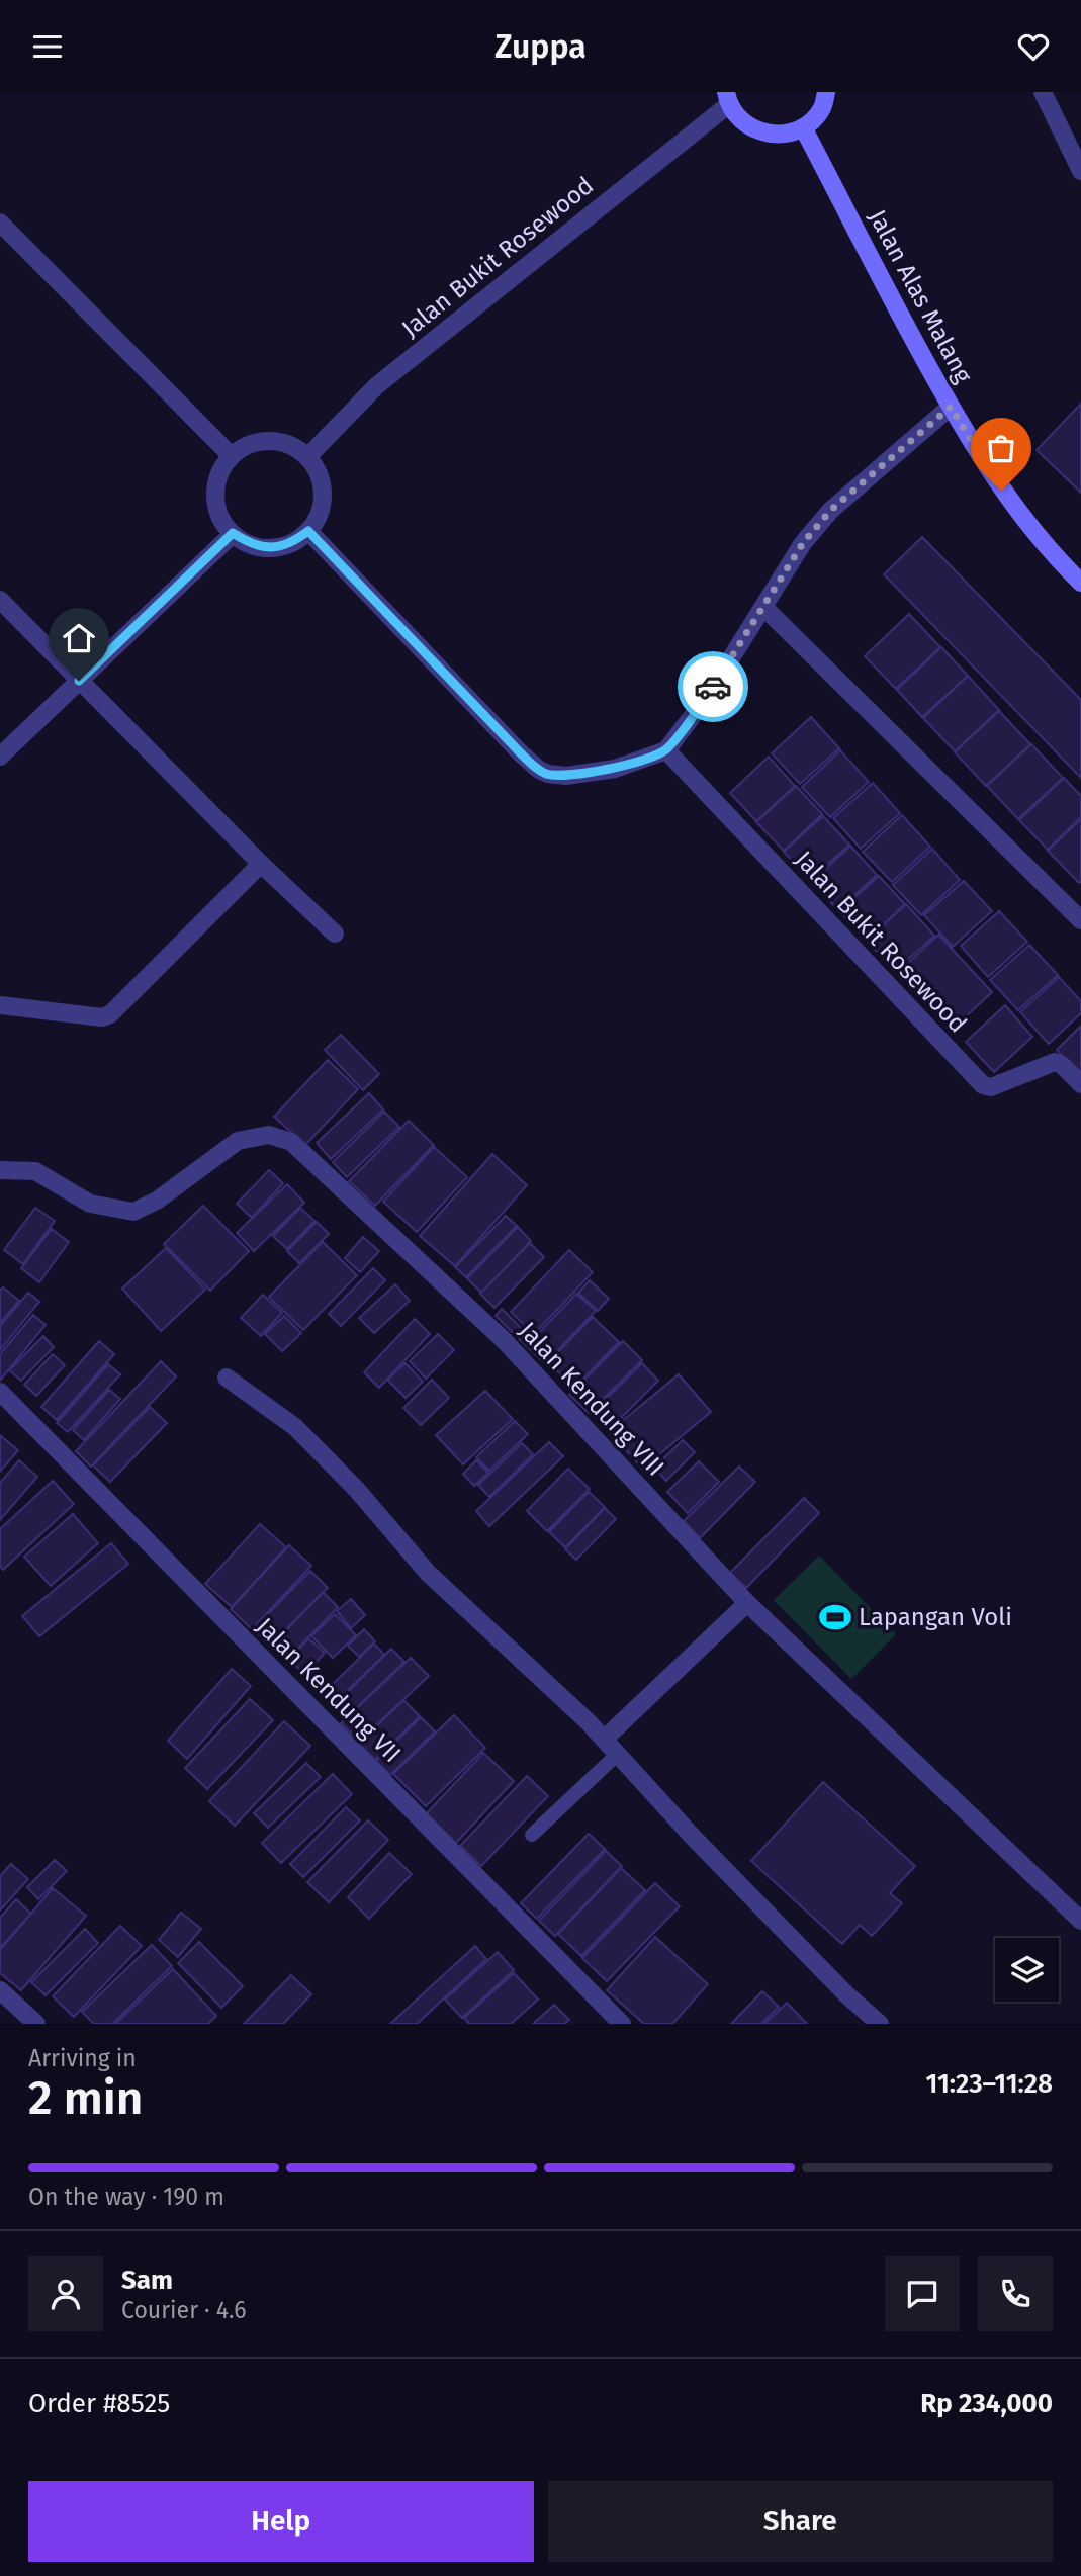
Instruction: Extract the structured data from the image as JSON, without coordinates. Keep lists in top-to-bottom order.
{
  "streets": {
    "main road": ["Jalan Alas Malang"],
    "street": ["Jalan Bukit Rosewood", "Jalan Kendung VIII", "Jalan Kendung VII"]
  },
  "places": {
    "sports": ["Lapangan Voli"]
  },
  "page": {
    "header": "Zuppa",
    "heading": ["2 min", "Arriving in", "11:23–11:28"],
    "panel": [
      "Sam",
      "Courier · 4.6",
      "Order #8525",
      "Rp 234,000"
    ],
    "bar": "On the way · 190 m",
    "buttons": ["Help", "Share"]
  }
}
